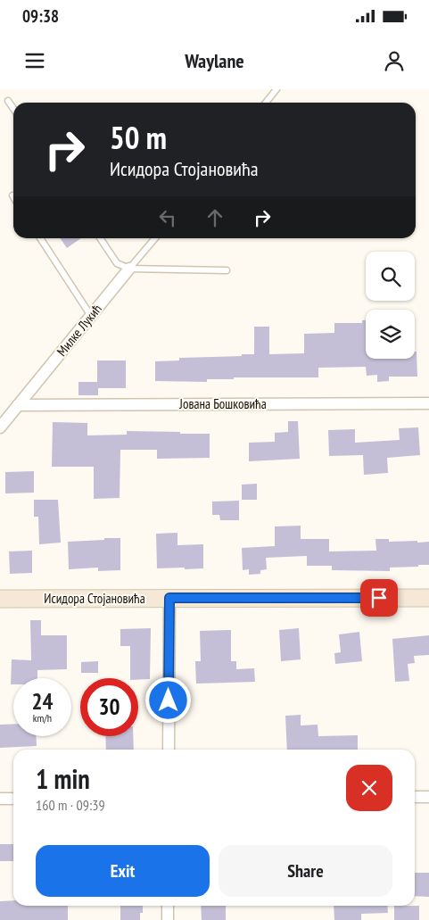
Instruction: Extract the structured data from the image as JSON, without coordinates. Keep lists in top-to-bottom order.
{
  "streets": {
    "street": ["Милке Лукић", "Јована Бошковића", "Исидора Стојановића"]
  },
  "crossings": [
    ["Милке Лукић", "Јована Бошковића"]
  ],
  "page": {
    "status": "09:38",
    "header": "Waylane",
    "turn": ["50 m", "Исидора Стојановића"],
    "speed": "24 km/h",
    "limit": "30",
    "heading": ["1 min", "160 m · 09:39"],
    "buttons": ["Exit", "Share"]
  }
}
